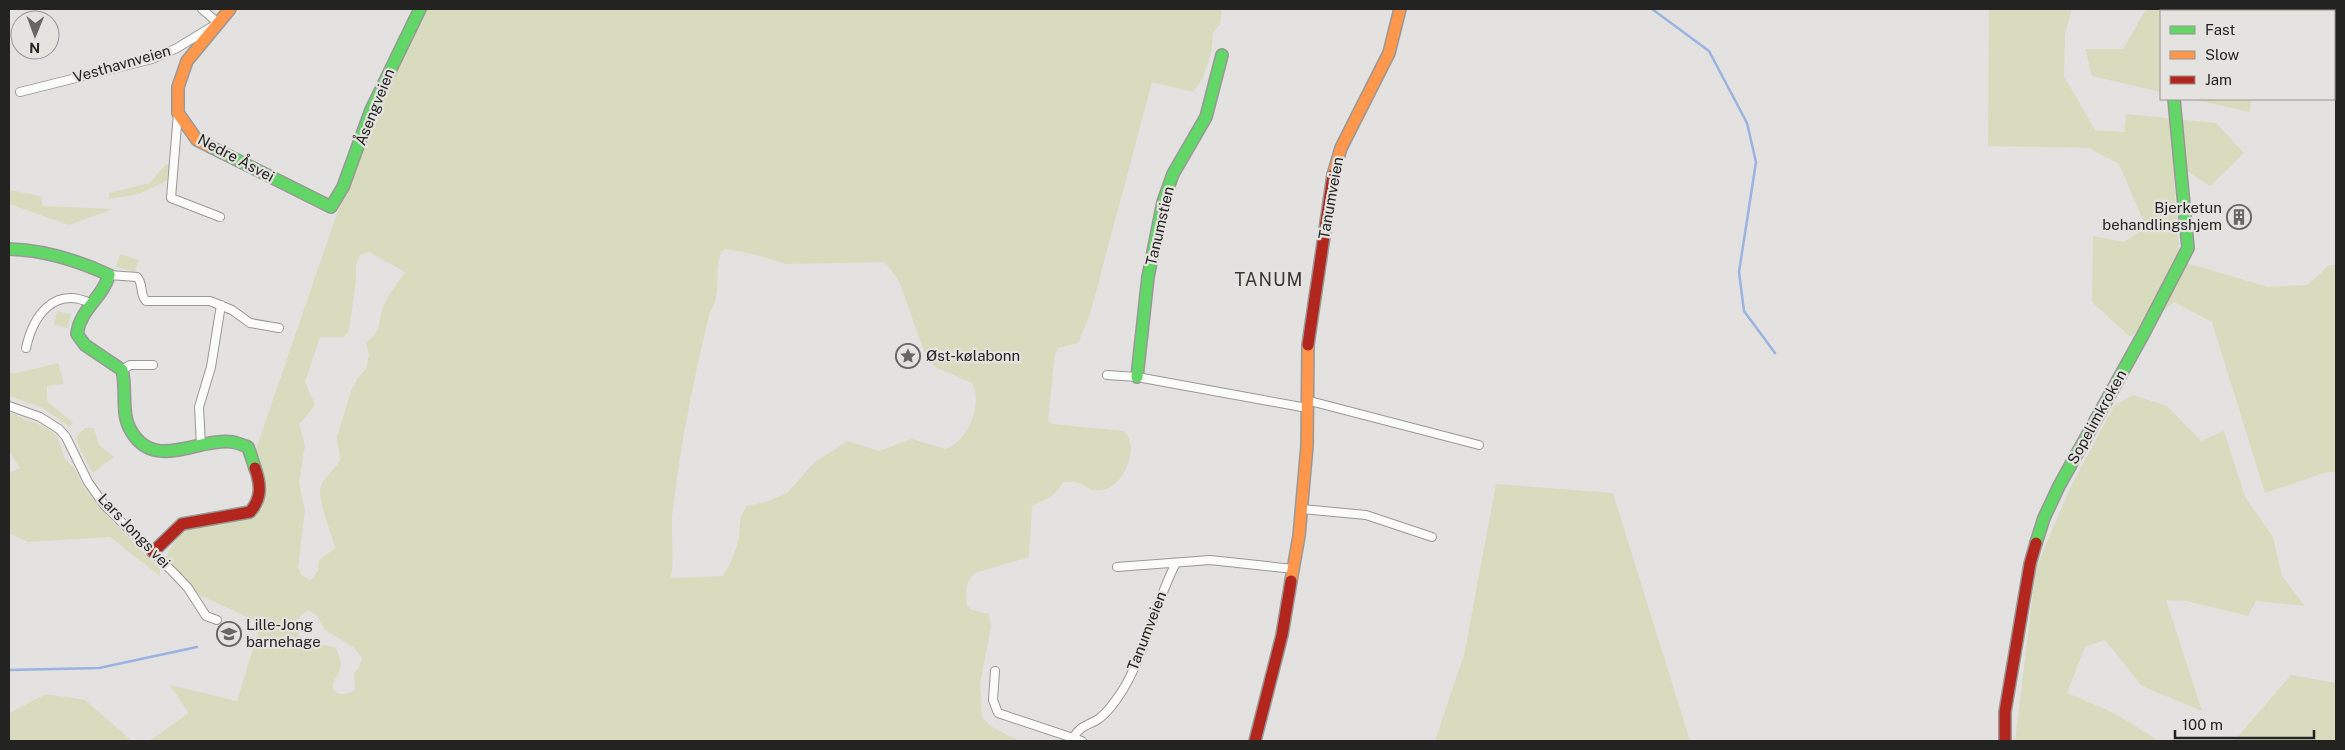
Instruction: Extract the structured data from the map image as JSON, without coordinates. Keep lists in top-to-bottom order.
{
  "streets": {
    "street": [
      "Vesthavnveien",
      "Åsengveien",
      "Nedre Åsvei",
      "Tanumveien",
      "Tanumstien",
      "Sopelimkroken",
      "Lars Jongs vei"
    ]
  },
  "crossings": [
    ["Åsengveien", "Nedre Åsvei"]
  ],
  "districts": ["TANUM"],
  "places": {
    "building": ["Bjerketun behandlingshjem"],
    "place": ["Øst-kølabonn"],
    "school or university": ["Lille-Jong barnehage"]
  },
  "legend": ["Fast", "Slow", "Jam"],
  "scale_bar": "100 m",
  "north": "bottom"
}
